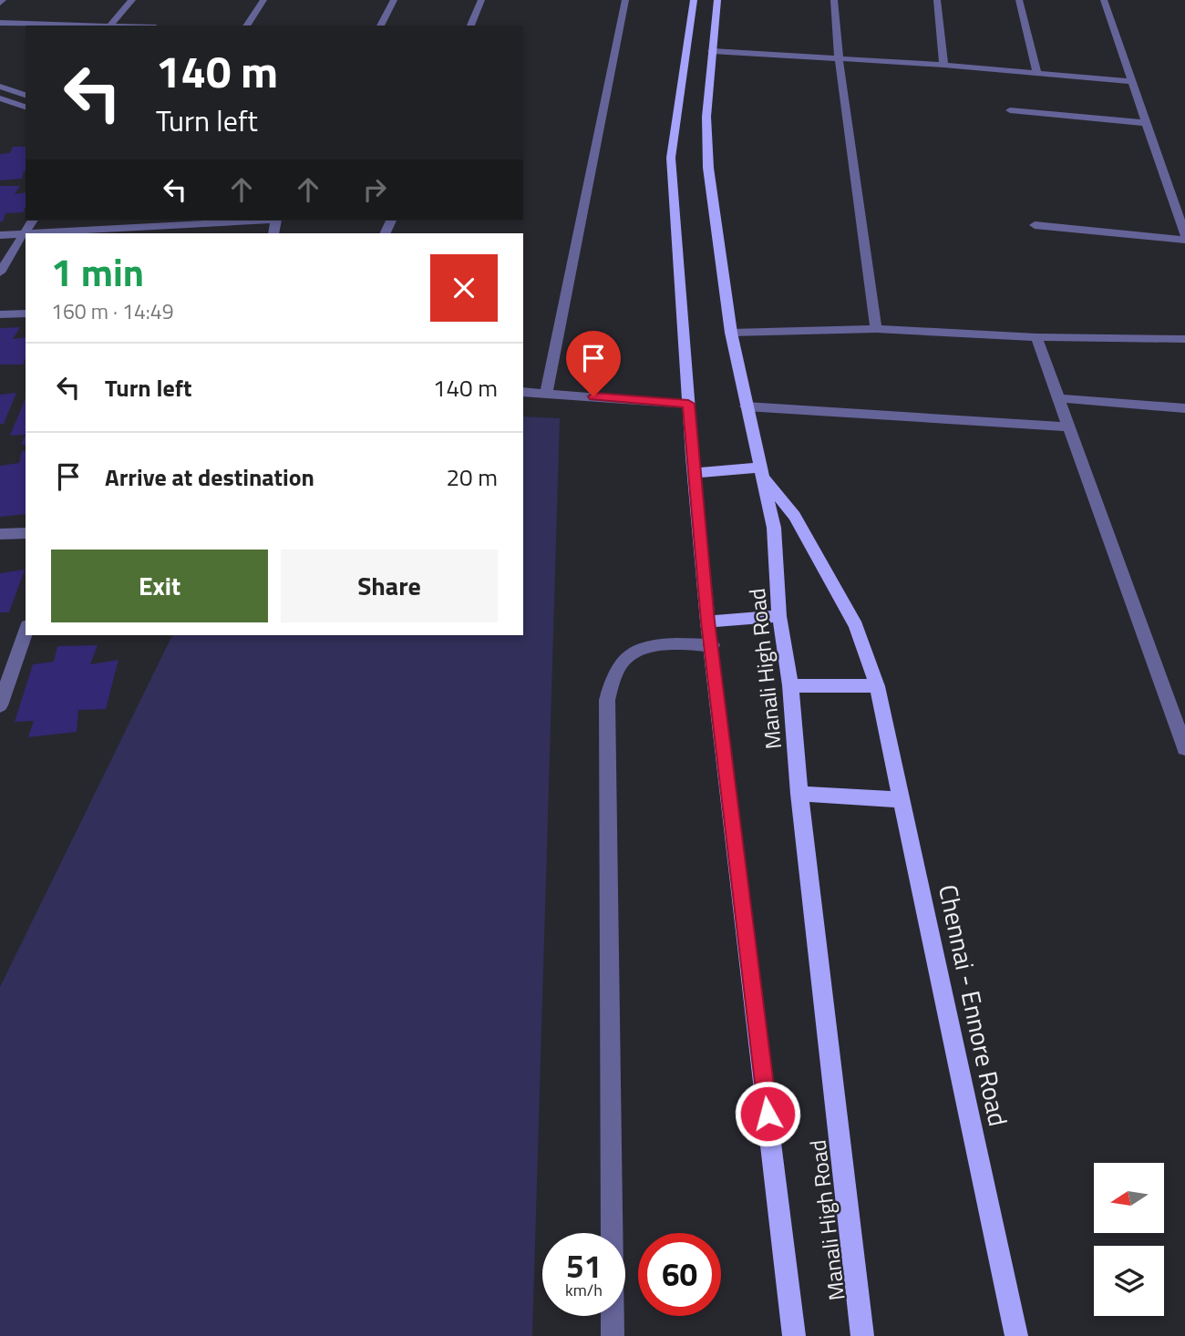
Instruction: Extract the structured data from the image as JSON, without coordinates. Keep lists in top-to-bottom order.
{
  "streets": {
    "main road": ["Manali High Road", "Chennai - Ennore Road"]
  },
  "crossings": [
    ["Manali High Road", "Chennai - Ennore Road"]
  ],
  "north": "left",
  "page": {
    "turn": ["140 m", "Turn left"],
    "heading": ["1 min", "160 m · 14:49"],
    "list": [
      {
        "name": "Turn left",
        "value": "140 m"
      },
      {
        "name": "Arrive at destination",
        "value": "20 m"
      }
    ],
    "buttons": ["Exit", "Share"],
    "speed": "51 km/h",
    "limit": "60"
  }
}
